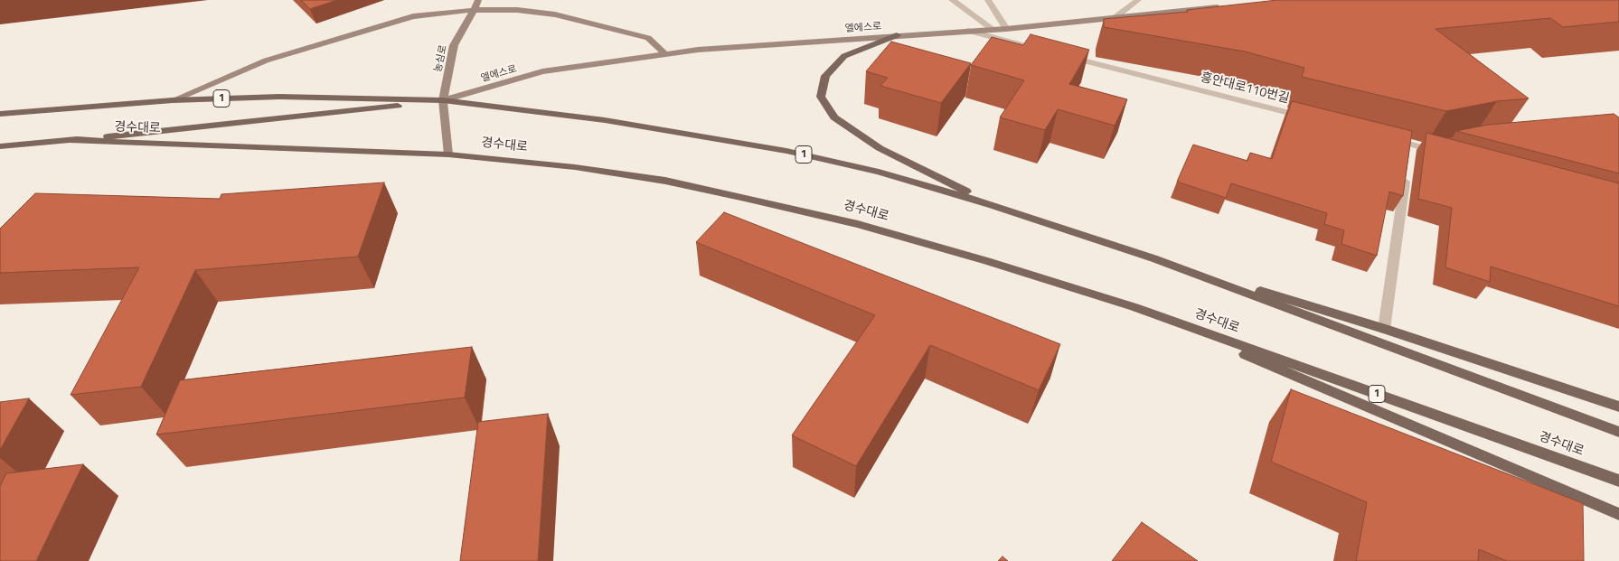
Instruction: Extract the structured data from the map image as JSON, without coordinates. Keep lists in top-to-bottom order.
{
  "streets": {
    "main road": ["1", "경수대로"],
    "street": ["엘에스로", "농심로", "흥안대로110번길"]
  },
  "crossings": [
    ["엘에스로", "농심로"],
    ["엘에스로", "경수대로"],
    ["농심로", "경수대로"]
  ]
}
